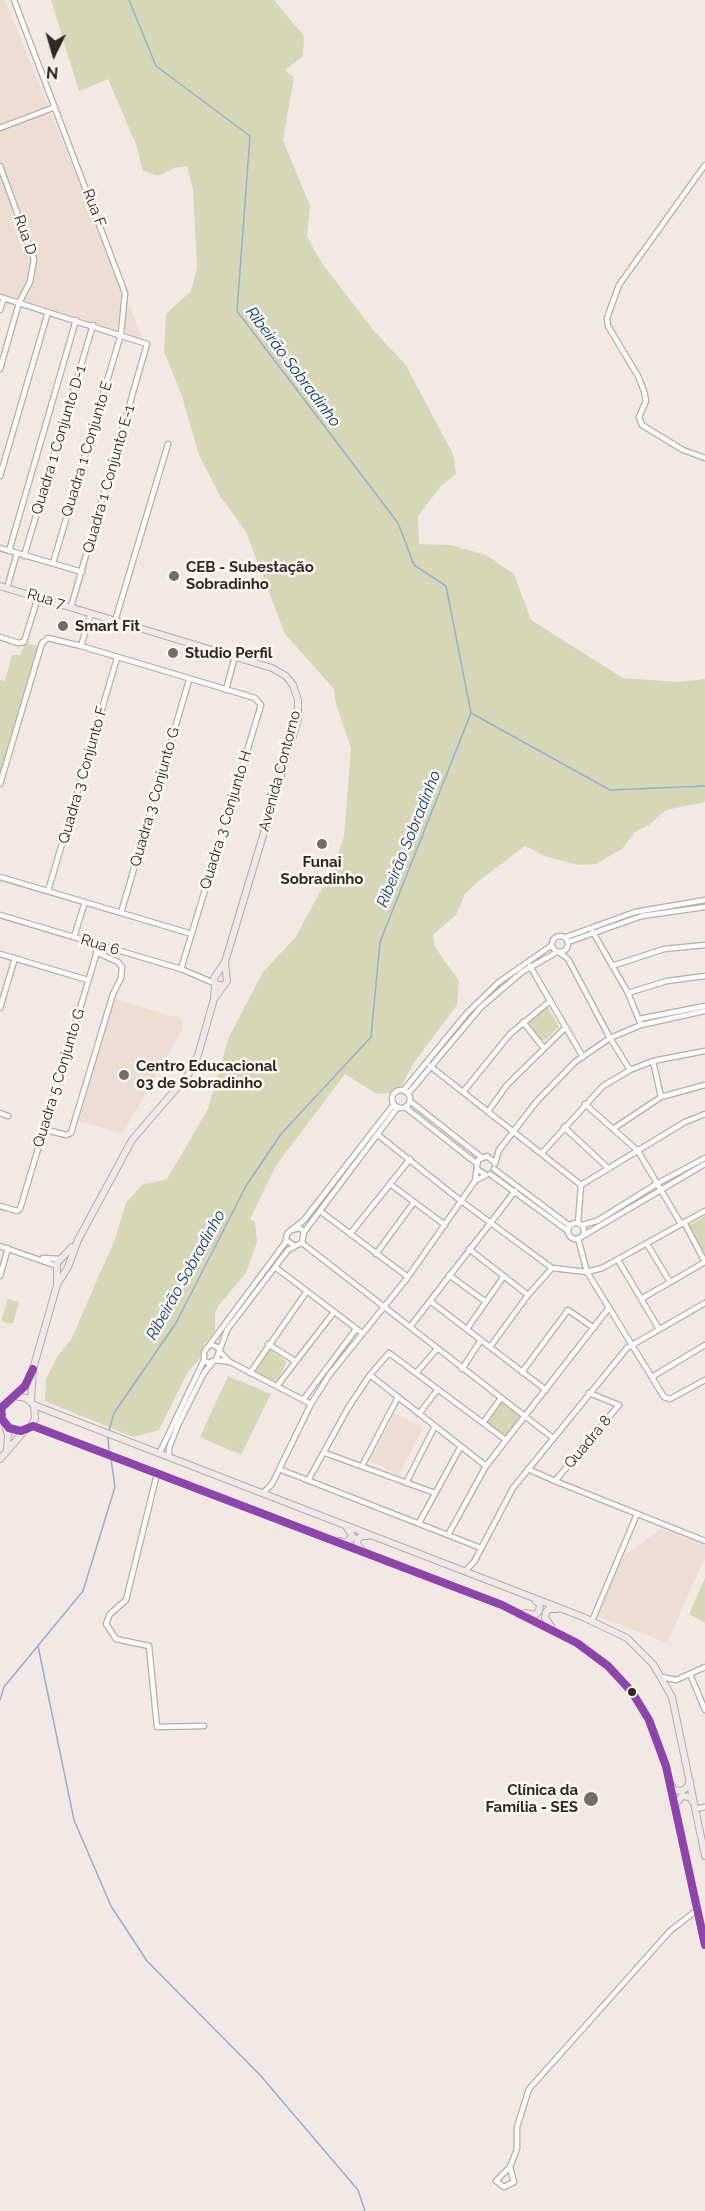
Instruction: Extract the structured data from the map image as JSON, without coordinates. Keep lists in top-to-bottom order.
{
  "streets": {
    "main road": ["Rua 7", "Avenida Contorno"],
    "street": [
      "Rua F",
      "Rua D",
      "Quadra 1 Conjunto D-1",
      "Quadra 1 Conjunto E",
      "Quadra 1 Conjunto E-1",
      "Quadra 3 Conjunto F",
      "Quadra 3 Conjunto G",
      "Quadra 3 Conjunto H",
      "Rua 6",
      "Quadra 5 Conjunto G",
      "Quadra 8"
    ]
  },
  "crossings": [
    ["Rua F", "Quadra 1 Conjunto E"],
    ["Rua F", "Quadra 1 Conjunto E-1"],
    ["Quadra 1 Conjunto E", "Quadra 1 Conjunto E-1"],
    ["Quadra 1 Conjunto E-1", "Rua 7"],
    ["Rua 7", "Avenida Contorno"],
    ["Avenida Contorno", "Rua 6"],
    ["Quadra 3 Conjunto H", "Rua 6"],
    ["Rua 6", "Quadra 5 Conjunto G"]
  ],
  "water": ["Ribeirão Sobradinho"],
  "places": [
    "CEB - Subestação Sobradinho",
    "Smart Fit",
    "Studio Perfil",
    "Funai Sobradinho",
    "Centro Educacional 03 de Sobradinho",
    "Clínica da Família - SES"
  ],
  "north": "bottom"
}
